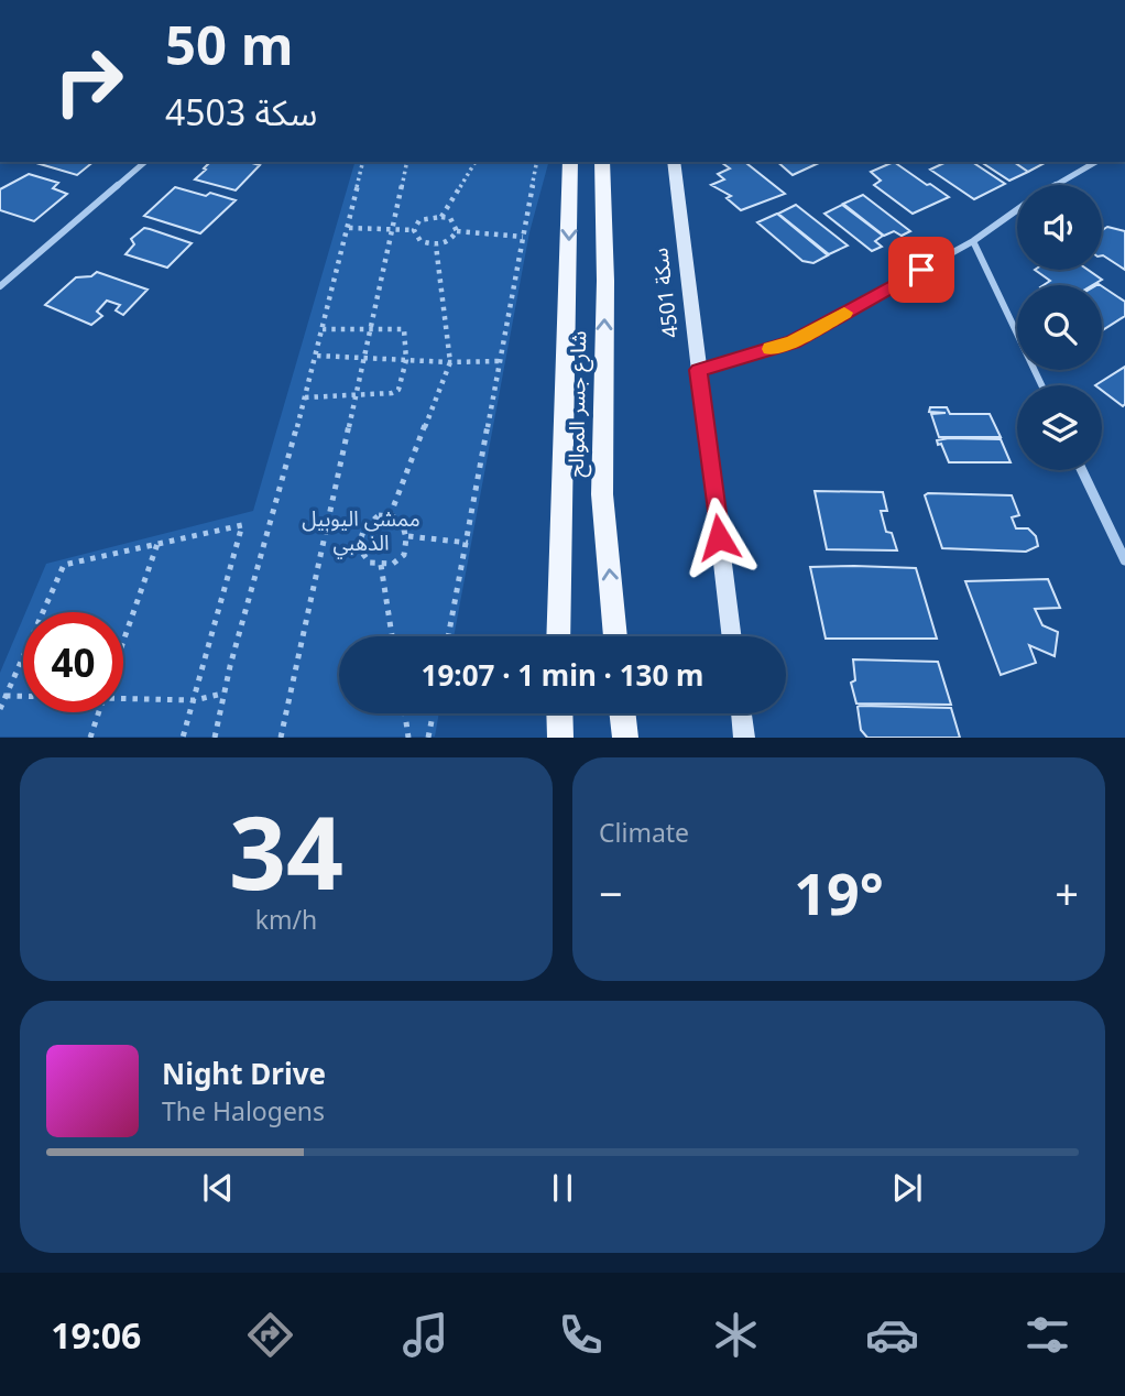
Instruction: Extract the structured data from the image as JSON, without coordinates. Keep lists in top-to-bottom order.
{
  "streets": {
    "main road": ["شارع جسر الموالح"],
    "street": ["سكة 4501"]
  },
  "parks": ["ممشى اليوبيل الذهبي"],
  "page": {
    "turn": ["50 m", "سكة 4503"],
    "limit": "40",
    "trip": "19:07 · 1 min · 130 m",
    "tile": [
      ["34", "km/h"],
      "Climate"
    ],
    "heat": ["−", "19°", "+"],
    "song": ["Night Drive", "The Halogens"],
    "tabs": "19:06"
  }
}
